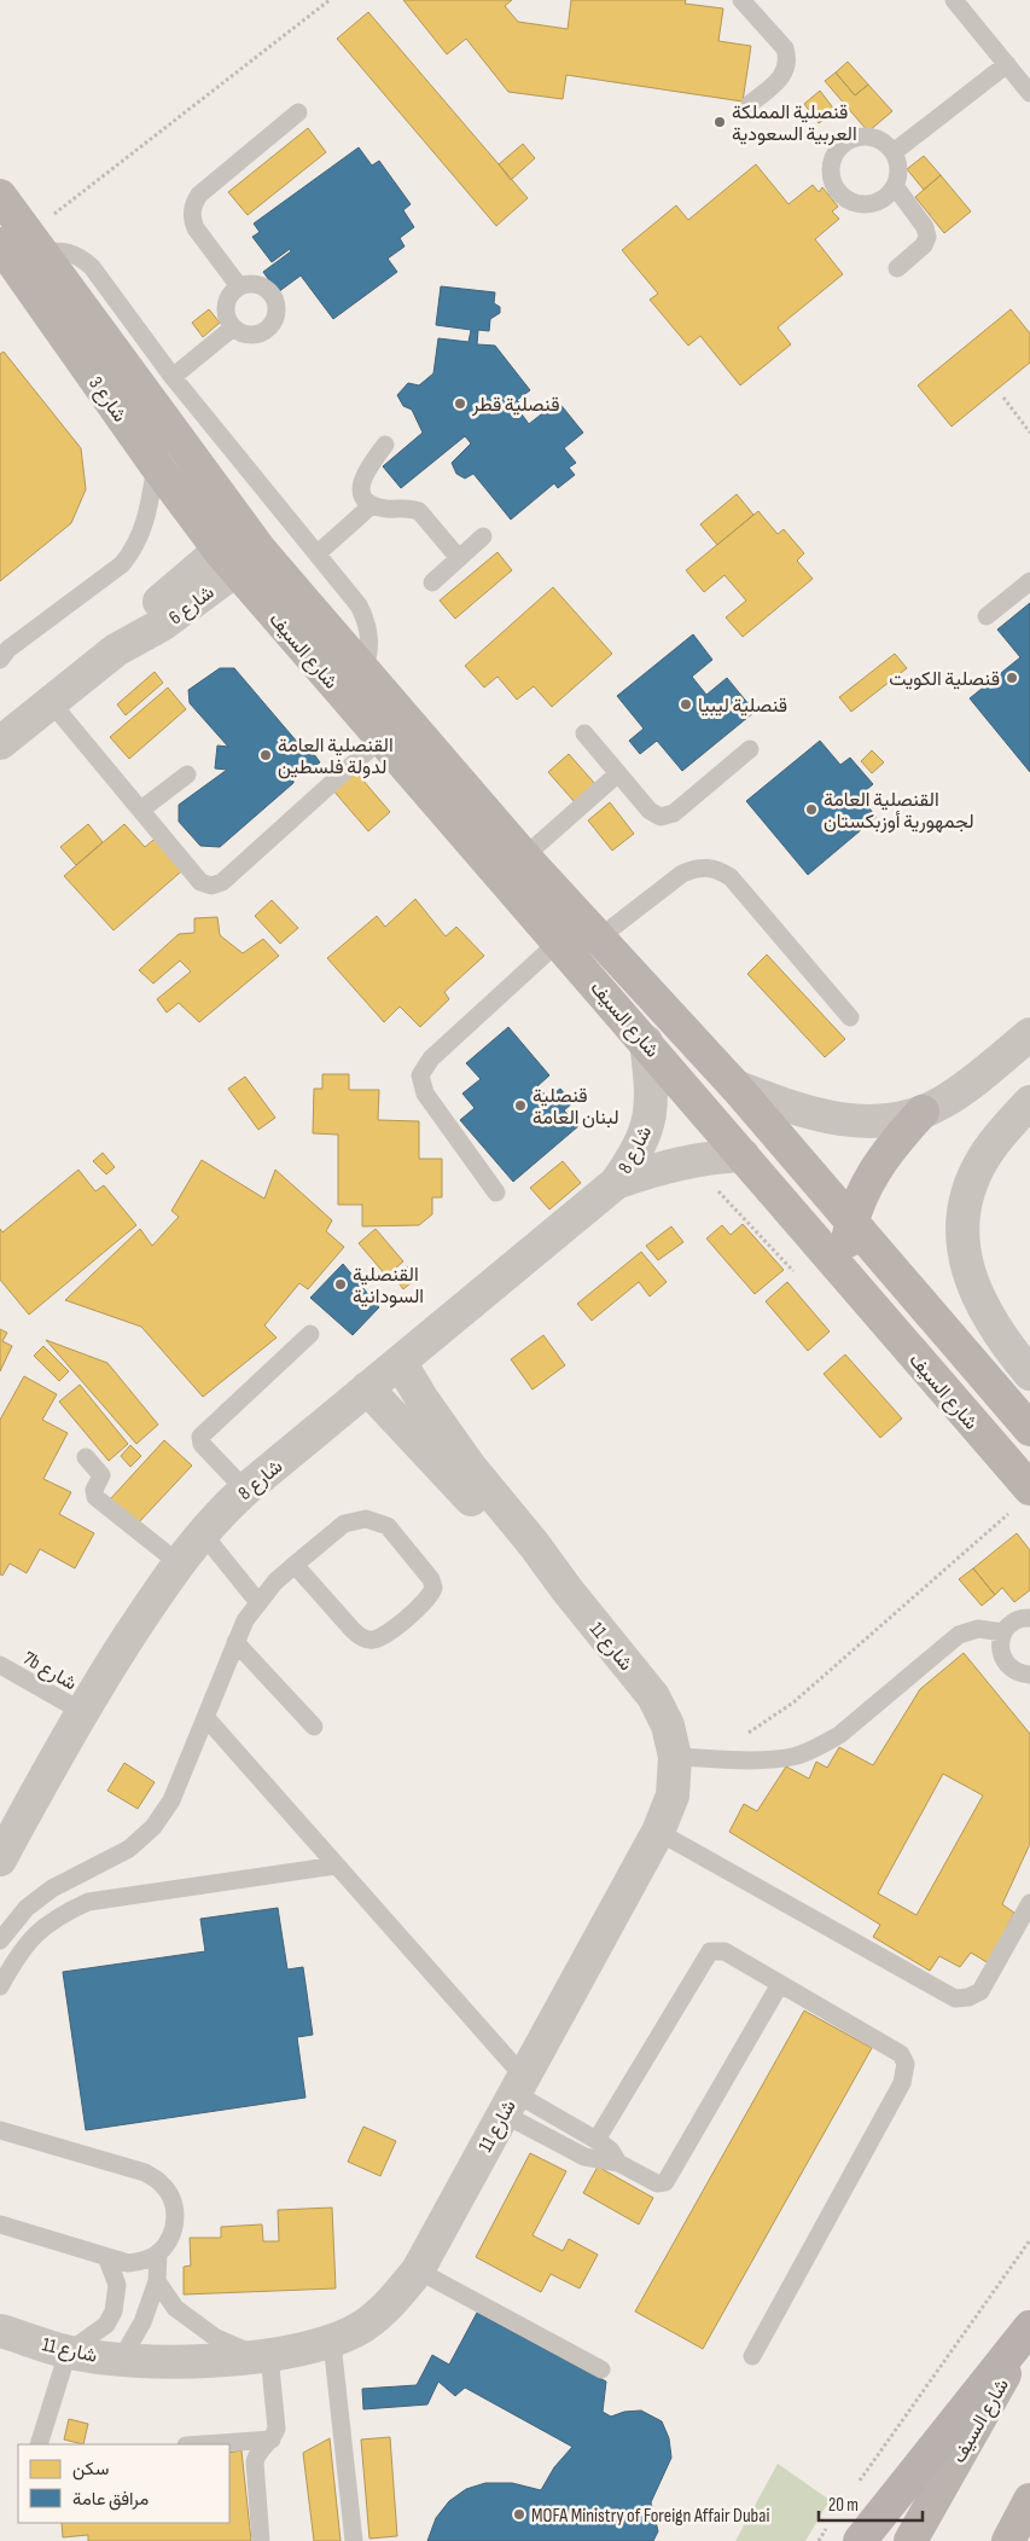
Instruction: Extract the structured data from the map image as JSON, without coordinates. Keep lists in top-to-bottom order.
{
  "streets": {
    "main road": ["شارع 3", "شارع السيف"],
    "street": ["شارع 6", "شارع 8", "شارع 11"],
    "lane": ["7b شارع"]
  },
  "crossings": [
    ["شارع 3", "شارع 6"],
    ["شارع 3", "شارع السيف"],
    ["شارع 6", "شارع السيف"],
    ["شارع السيف", "شارع 8"],
    ["شارع 8", "شارع 11"],
    ["شارع 8", "7b شارع"]
  ],
  "places": [
    "قنصلية المملكة العربية السعودية",
    "قنصلية قطر",
    "قنصلية الكويت",
    "قنصلية ليبيا",
    "القنصلية العامة لدولة فلسطين",
    "القنصلية العامة لجمهورية أوزبكستان",
    "قنصلية لبنان العامة",
    "القنصلية السودانية",
    "MOFA Ministry of Foreign Affair Dubai"
  ],
  "legend": ["سكن", "مرافق عامة"],
  "scale_bar": "20 m"
}
